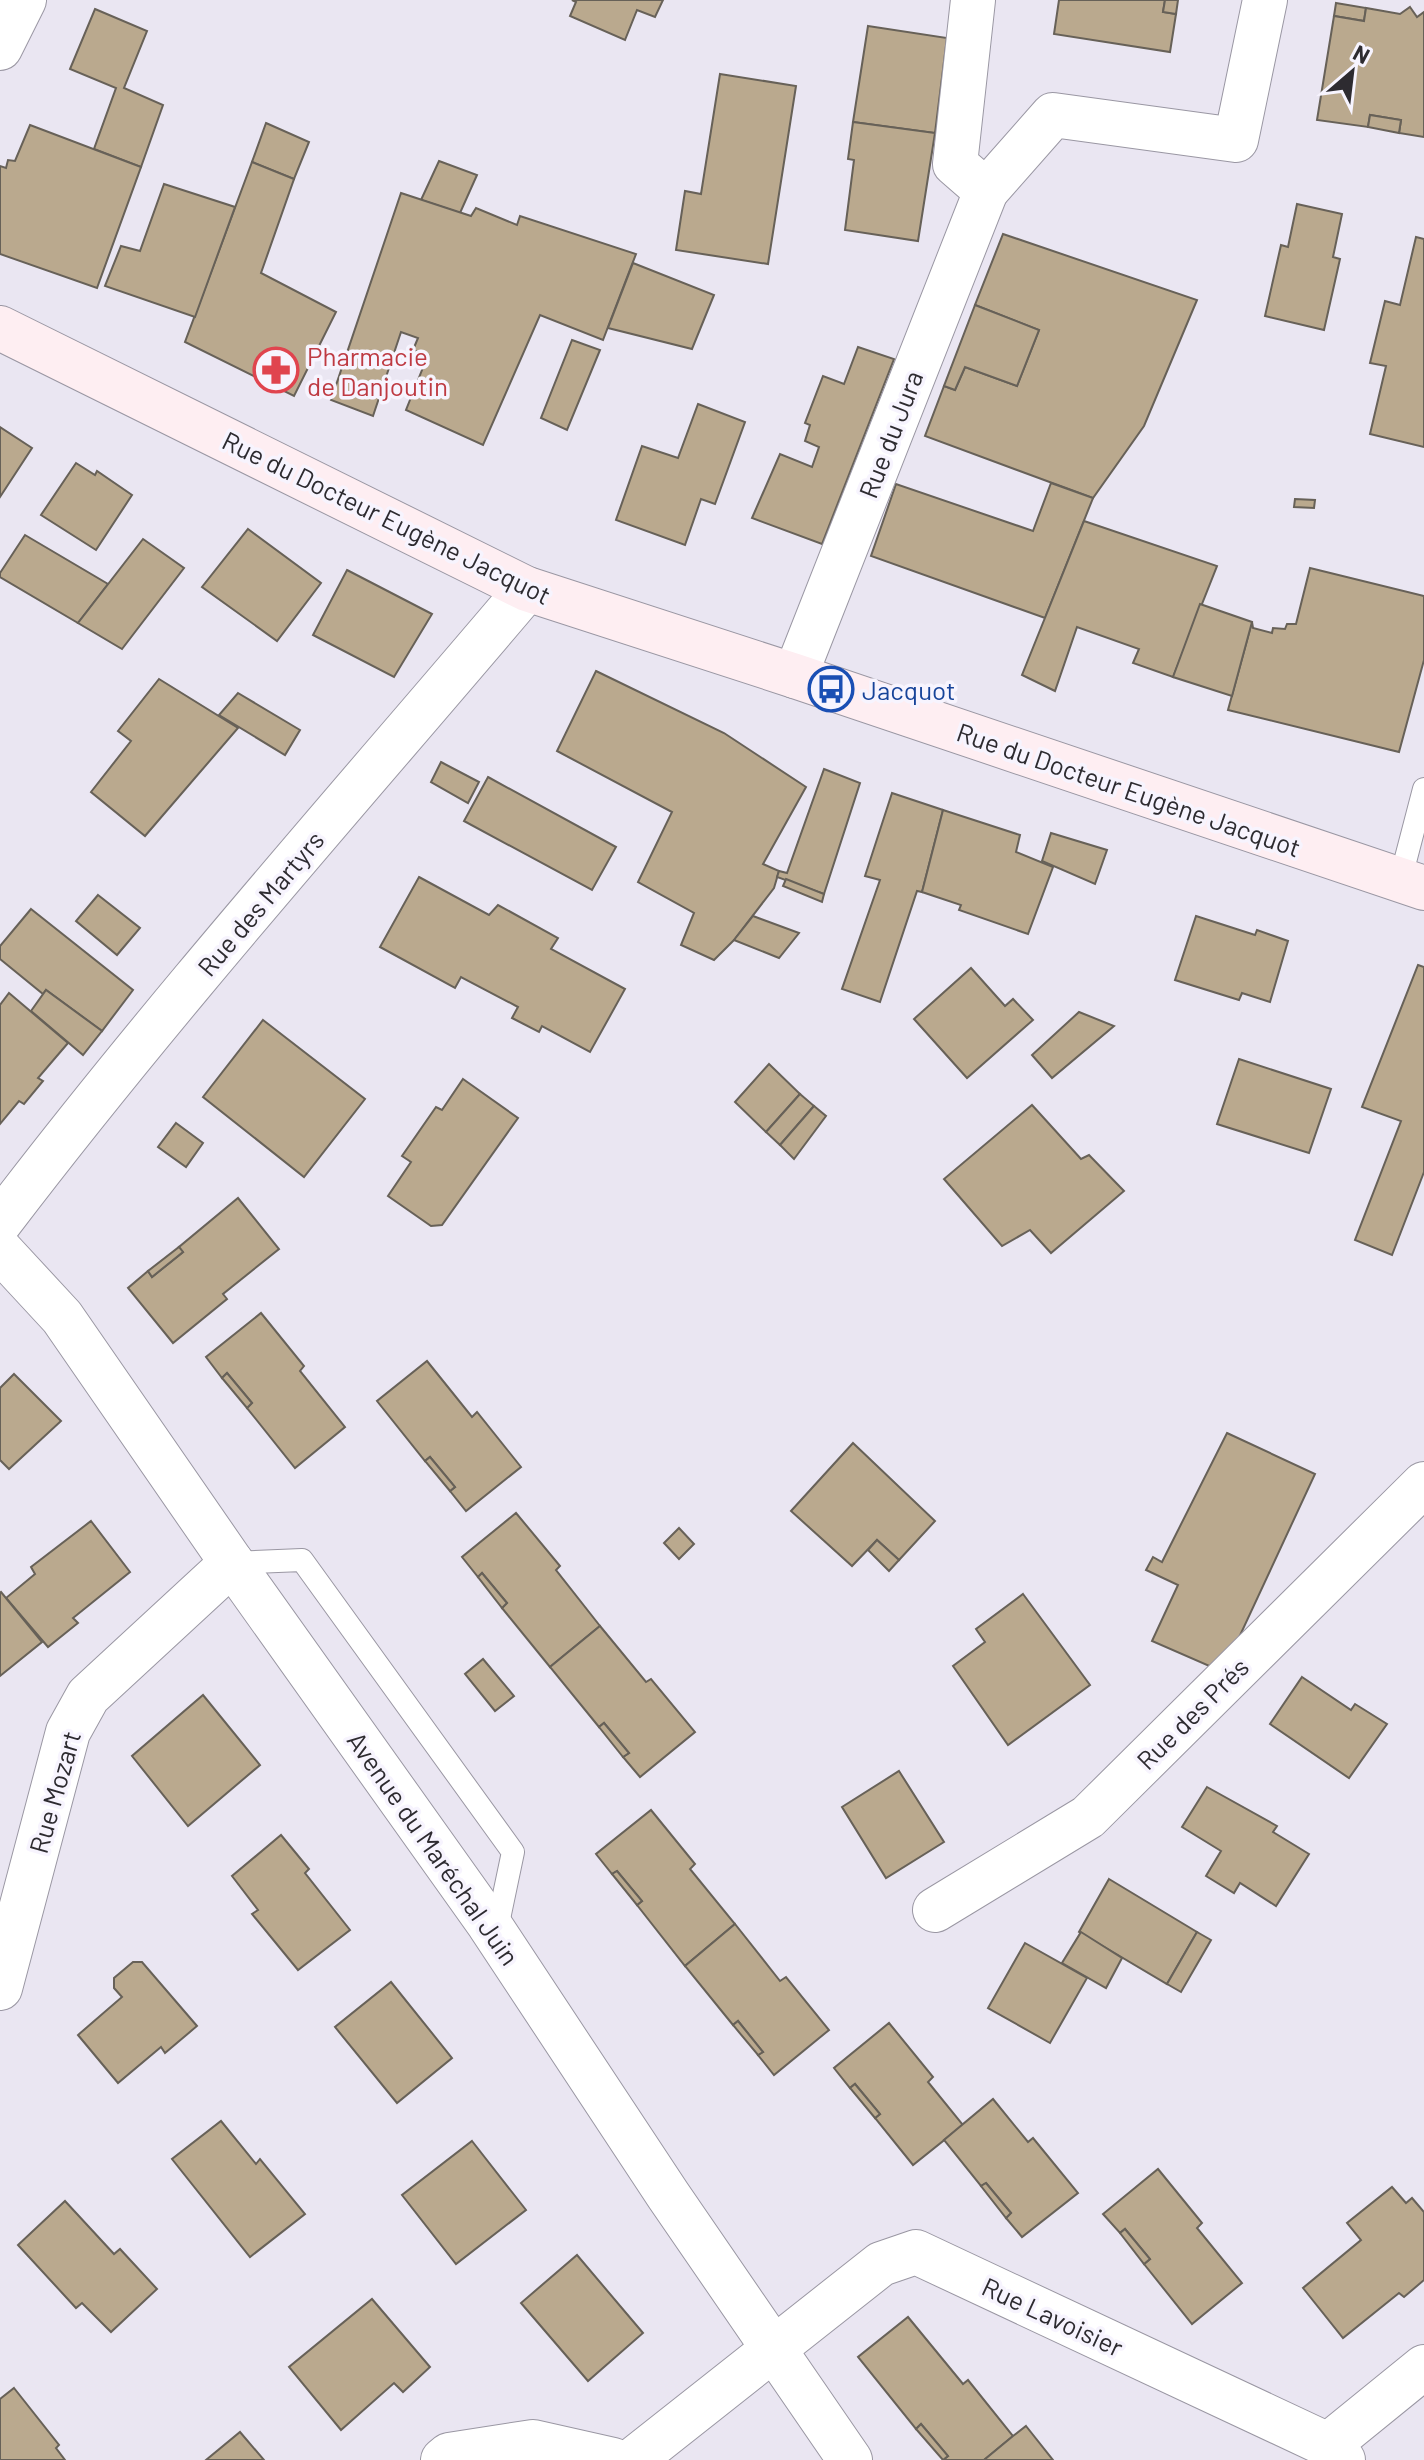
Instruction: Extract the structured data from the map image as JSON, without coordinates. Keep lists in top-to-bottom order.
{
  "streets": {
    "street": [
      "Rue du Jura",
      "Rue du Docteur Eugène Jacquot",
      "Rue des Martyrs",
      "Rue des Prés",
      "Rue Mozart",
      "Avenue du Maréchal Juin",
      "Rue Lavoisier"
    ]
  },
  "crossings": [
    ["Rue du Jura", "Rue du Docteur Eugène Jacquot"],
    ["Rue du Docteur Eugène Jacquot", "Rue des Martyrs"],
    ["Rue Mozart", "Avenue du Maréchal Juin"],
    ["Avenue du Maréchal Juin", "Rue Lavoisier"]
  ],
  "places": {
    "pharmacy": ["Pharmacie de Danjoutin"],
    "bus stop": ["Jacquot"]
  },
  "north": "top right"
}
